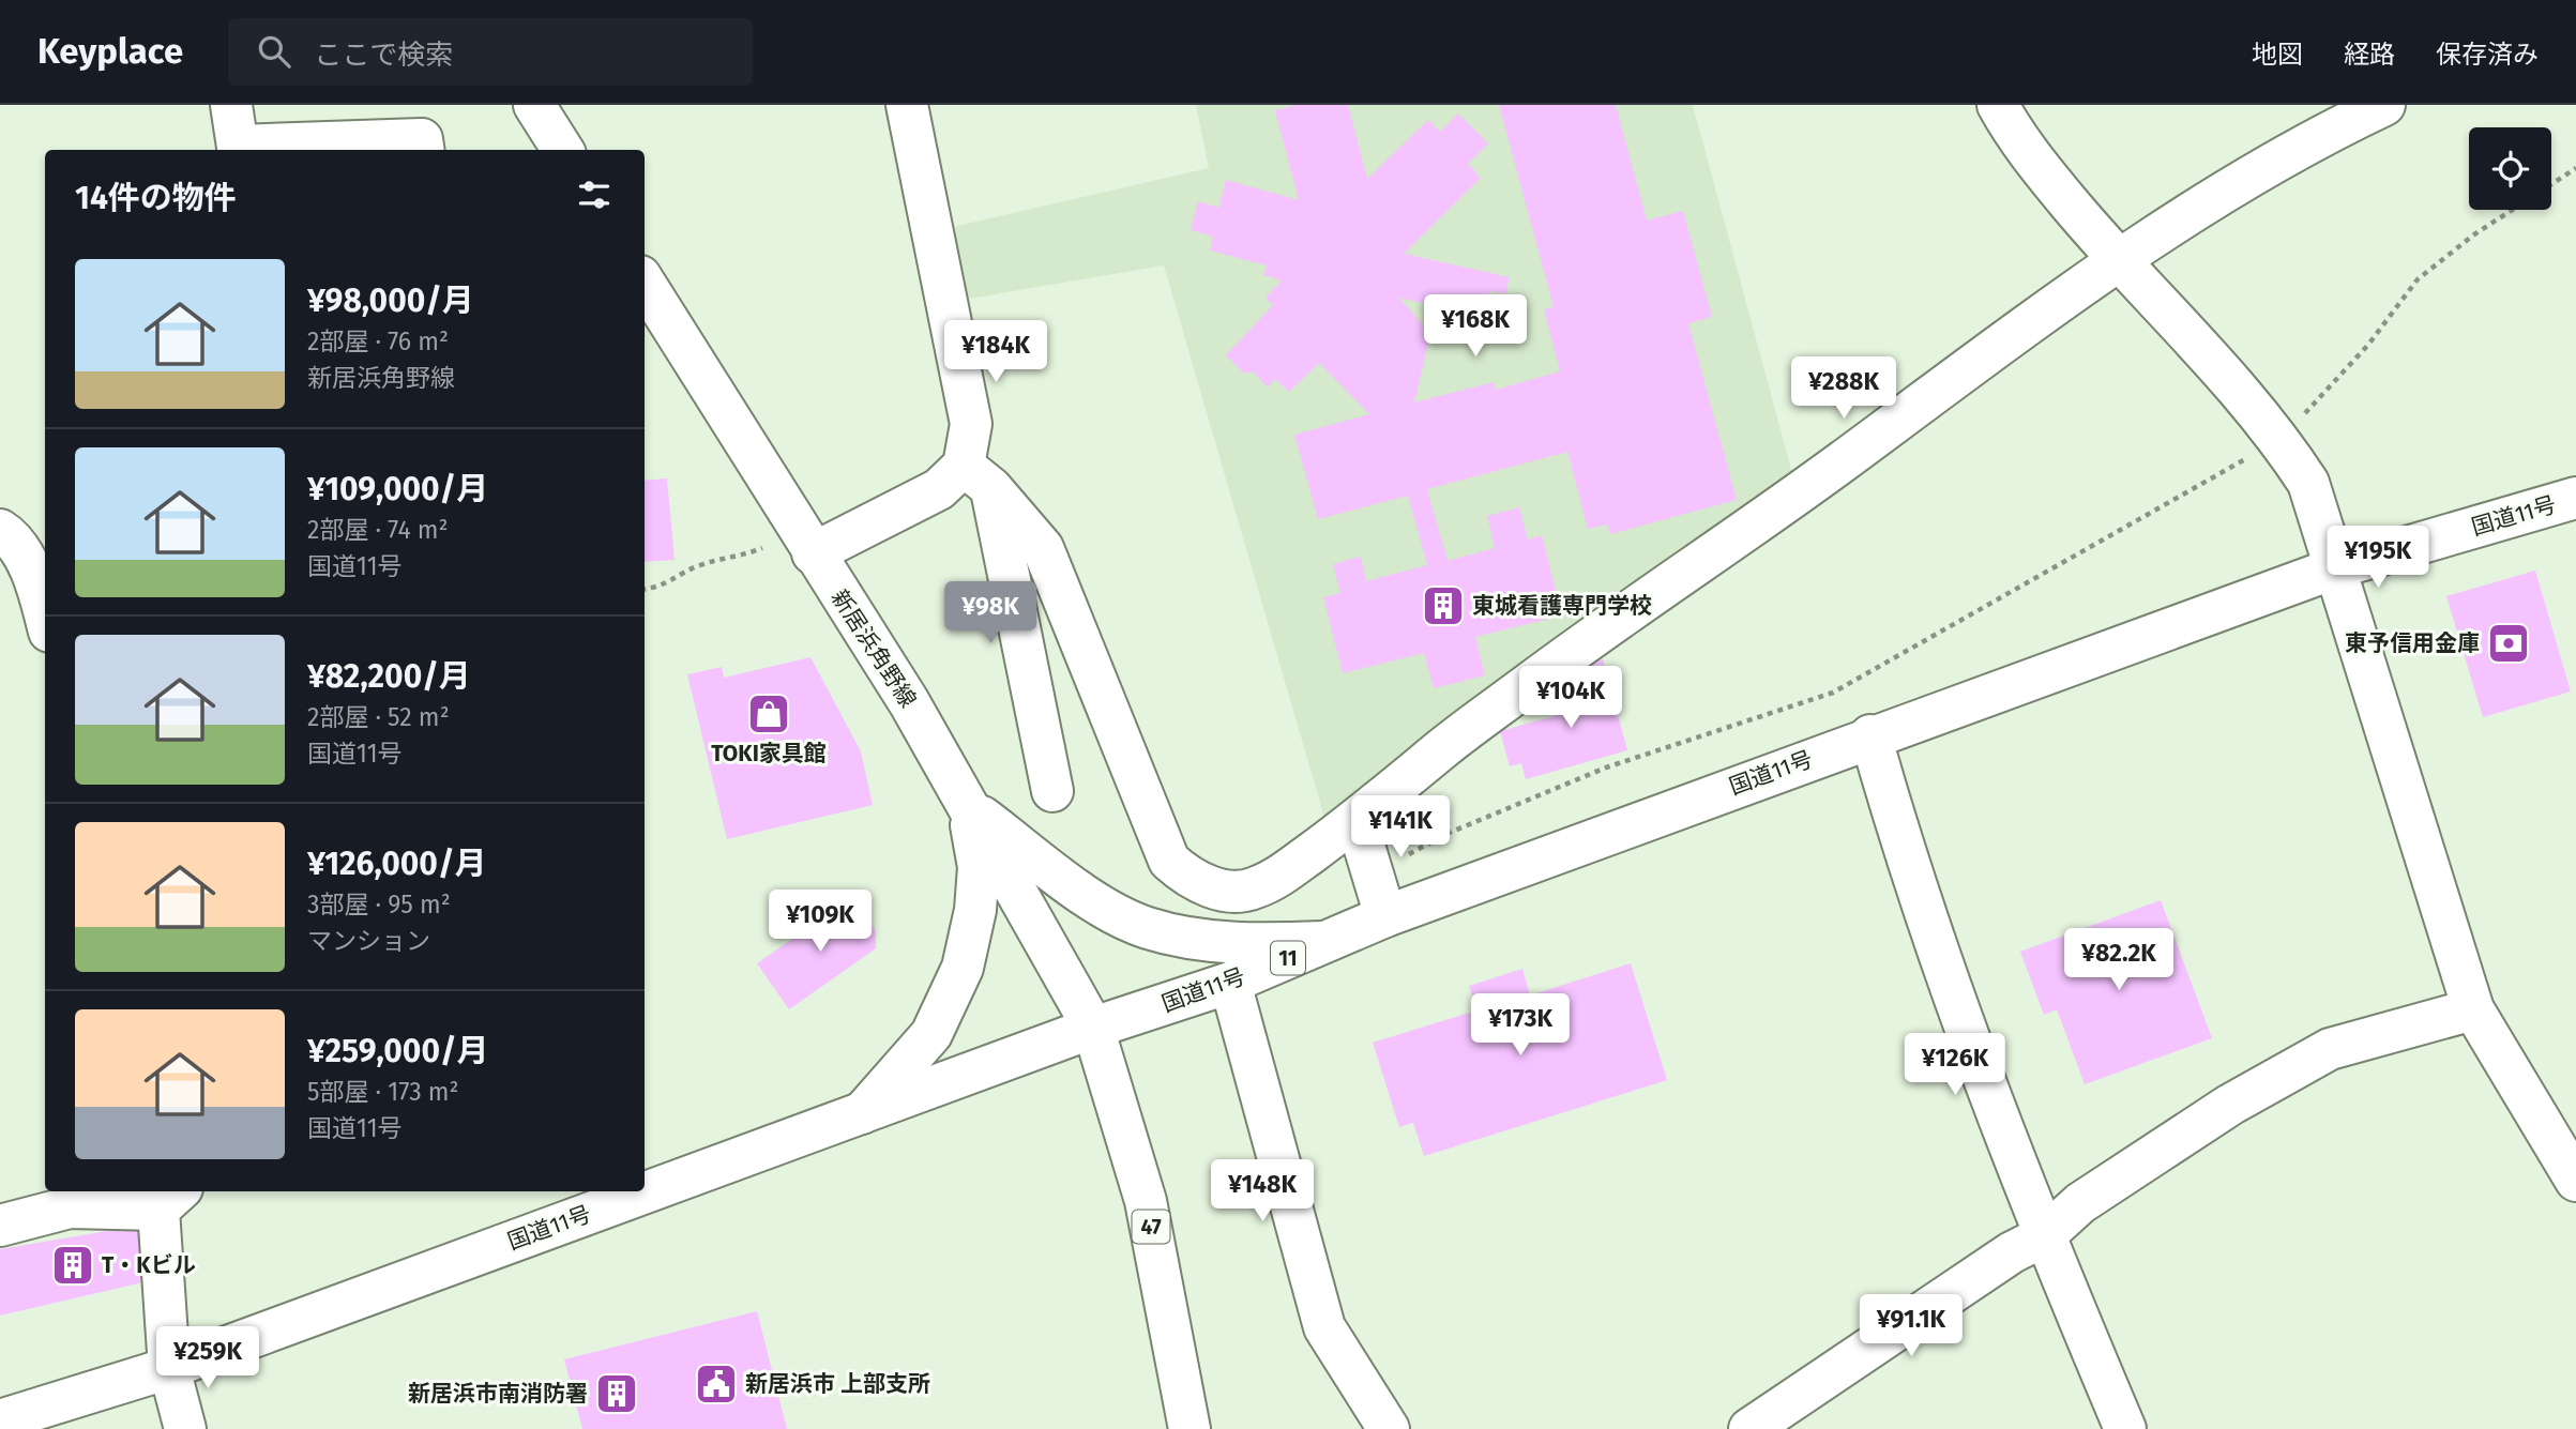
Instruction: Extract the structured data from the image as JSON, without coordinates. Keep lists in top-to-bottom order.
{
  "streets": {
    "main road": [
      "国道11号",
      "新居浜角野線",
      "11",
      "47"
    ]
  },
  "crossings": [
    ["国道11号", "新居浜角野線"],
    ["国道11号", "47"],
    ["新居浜角野線", "47"]
  ],
  "places": {
    "building": ["東城看護専門学校", "T・Kビル", "新居浜市南消防署"],
    "bank": ["東予信用金庫"],
    "shop": ["TOKI家具館"],
    "public building": ["新居浜市 上部支所"]
  },
  "page": {
    "header": "Keyplace",
    "search": "ここで検索",
    "nav": ["地図", "経路", "保存済み"],
    "heading": "14件の物件",
    "list": [
      {
        "name": "¥98,000/月",
        "note": "2部屋 · 76 m² · 新居浜角野線"
      },
      {
        "name": "¥109,000/月",
        "note": "2部屋 · 74 m² · 国道11号"
      },
      {
        "name": "¥82,200/月",
        "note": "2部屋 · 52 m² · 国道11号"
      },
      {
        "name": "¥126,000/月",
        "note": "3部屋 · 95 m² · マンション"
      },
      {
        "name": "¥259,000/月",
        "note": "5部屋 · 173 m² · 国道11号"
      }
    ],
    "price": [
      "¥168K",
      "¥184K",
      "¥288K",
      "¥195K",
      "¥98K",
      "¥104K",
      "¥141K",
      "¥109K",
      "¥82.2K",
      "¥173K",
      "¥126K",
      "¥148K",
      "¥91.1K",
      "¥259K"
    ]
  }
}
